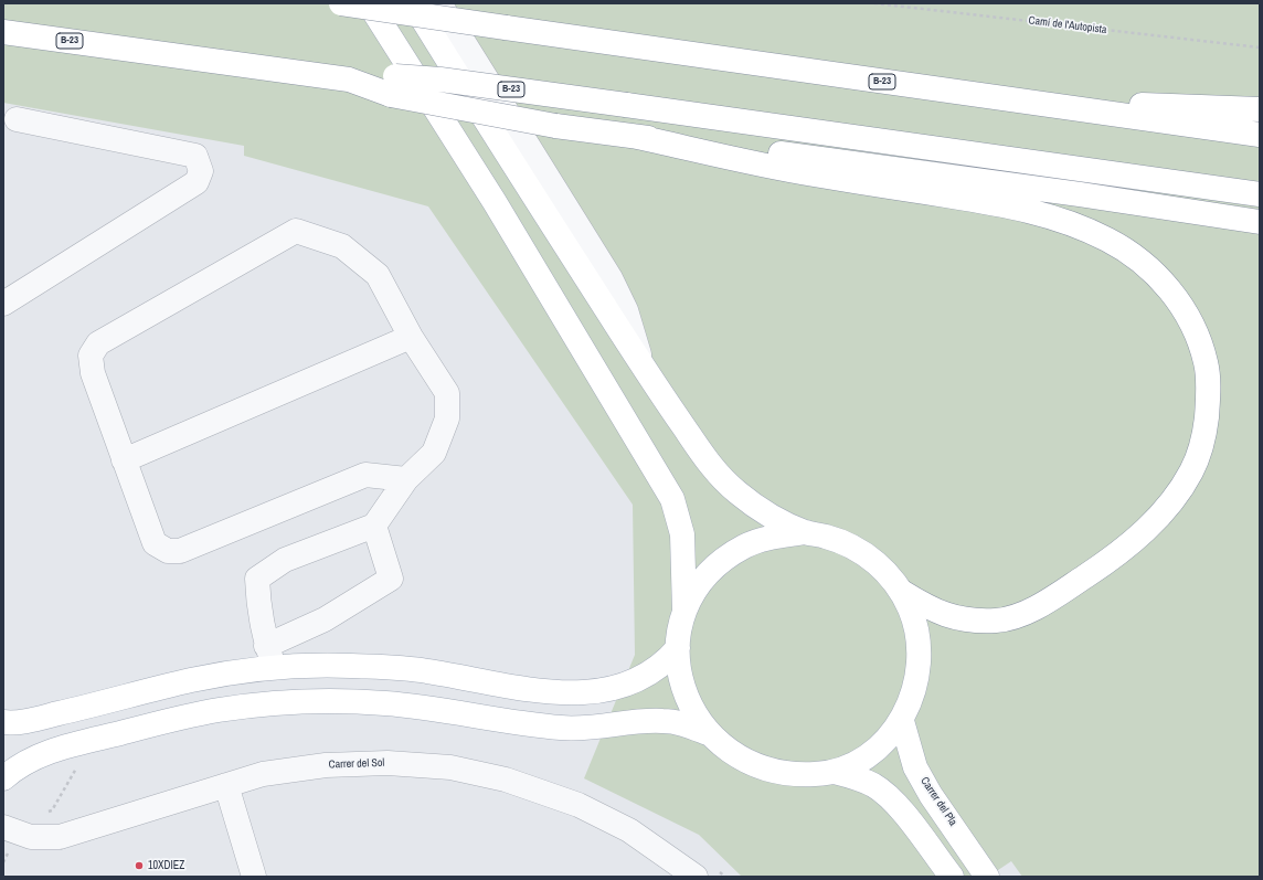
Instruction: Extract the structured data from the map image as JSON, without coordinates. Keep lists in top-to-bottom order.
{
  "streets": {
    "main road": ["B-23", "Carrer del Pla"],
    "street": ["Carrer del Sol"],
    "path": ["Camí de l'Autopista"]
  },
  "places": ["10XDIEZ"]
}
